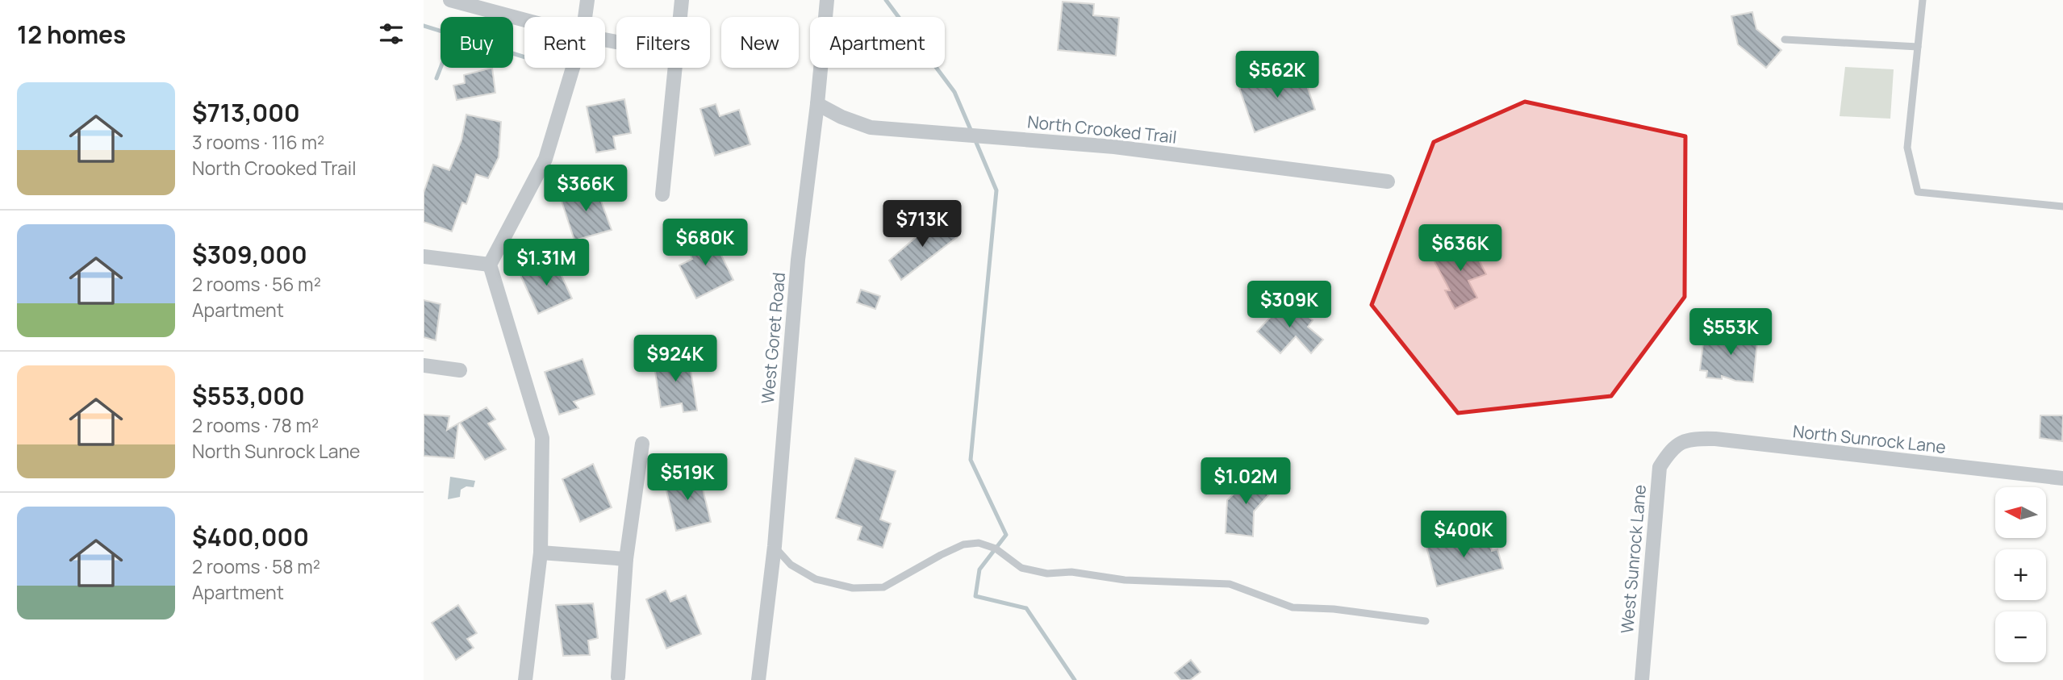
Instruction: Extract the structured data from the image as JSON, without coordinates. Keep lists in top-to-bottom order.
{
  "streets": {
    "street": [
      "North Crooked Trail",
      "West Goret Road",
      "North Sunrock Lane",
      "West Sunrock Lane"
    ]
  },
  "crossings": [
    ["North Crooked Trail", "West Goret Road"],
    ["North Sunrock Lane", "West Sunrock Lane"]
  ],
  "north": "left",
  "page": {
    "heading": "12 homes",
    "chip": [
      "Buy",
      "Rent",
      "Filters",
      "New",
      "Apartment"
    ],
    "price": [
      "$562K",
      "$366K",
      "$713K",
      "$680K",
      "$636K",
      "$1.31M",
      "$309K",
      "$553K",
      "$924K",
      "$519K",
      "$1.02M",
      "$400K"
    ],
    "list": [
      {
        "name": "$713,000",
        "note": "3 rooms · 116 m² · North Crooked Trail"
      },
      {
        "name": "$309,000",
        "note": "2 rooms · 56 m² · Apartment"
      },
      {
        "name": "$553,000",
        "note": "2 rooms · 78 m² · North Sunrock Lane"
      },
      {
        "name": "$400,000",
        "note": "2 rooms · 58 m² · Apartment"
      }
    ],
    "map_buttons": ["+", "−"]
  }
}
